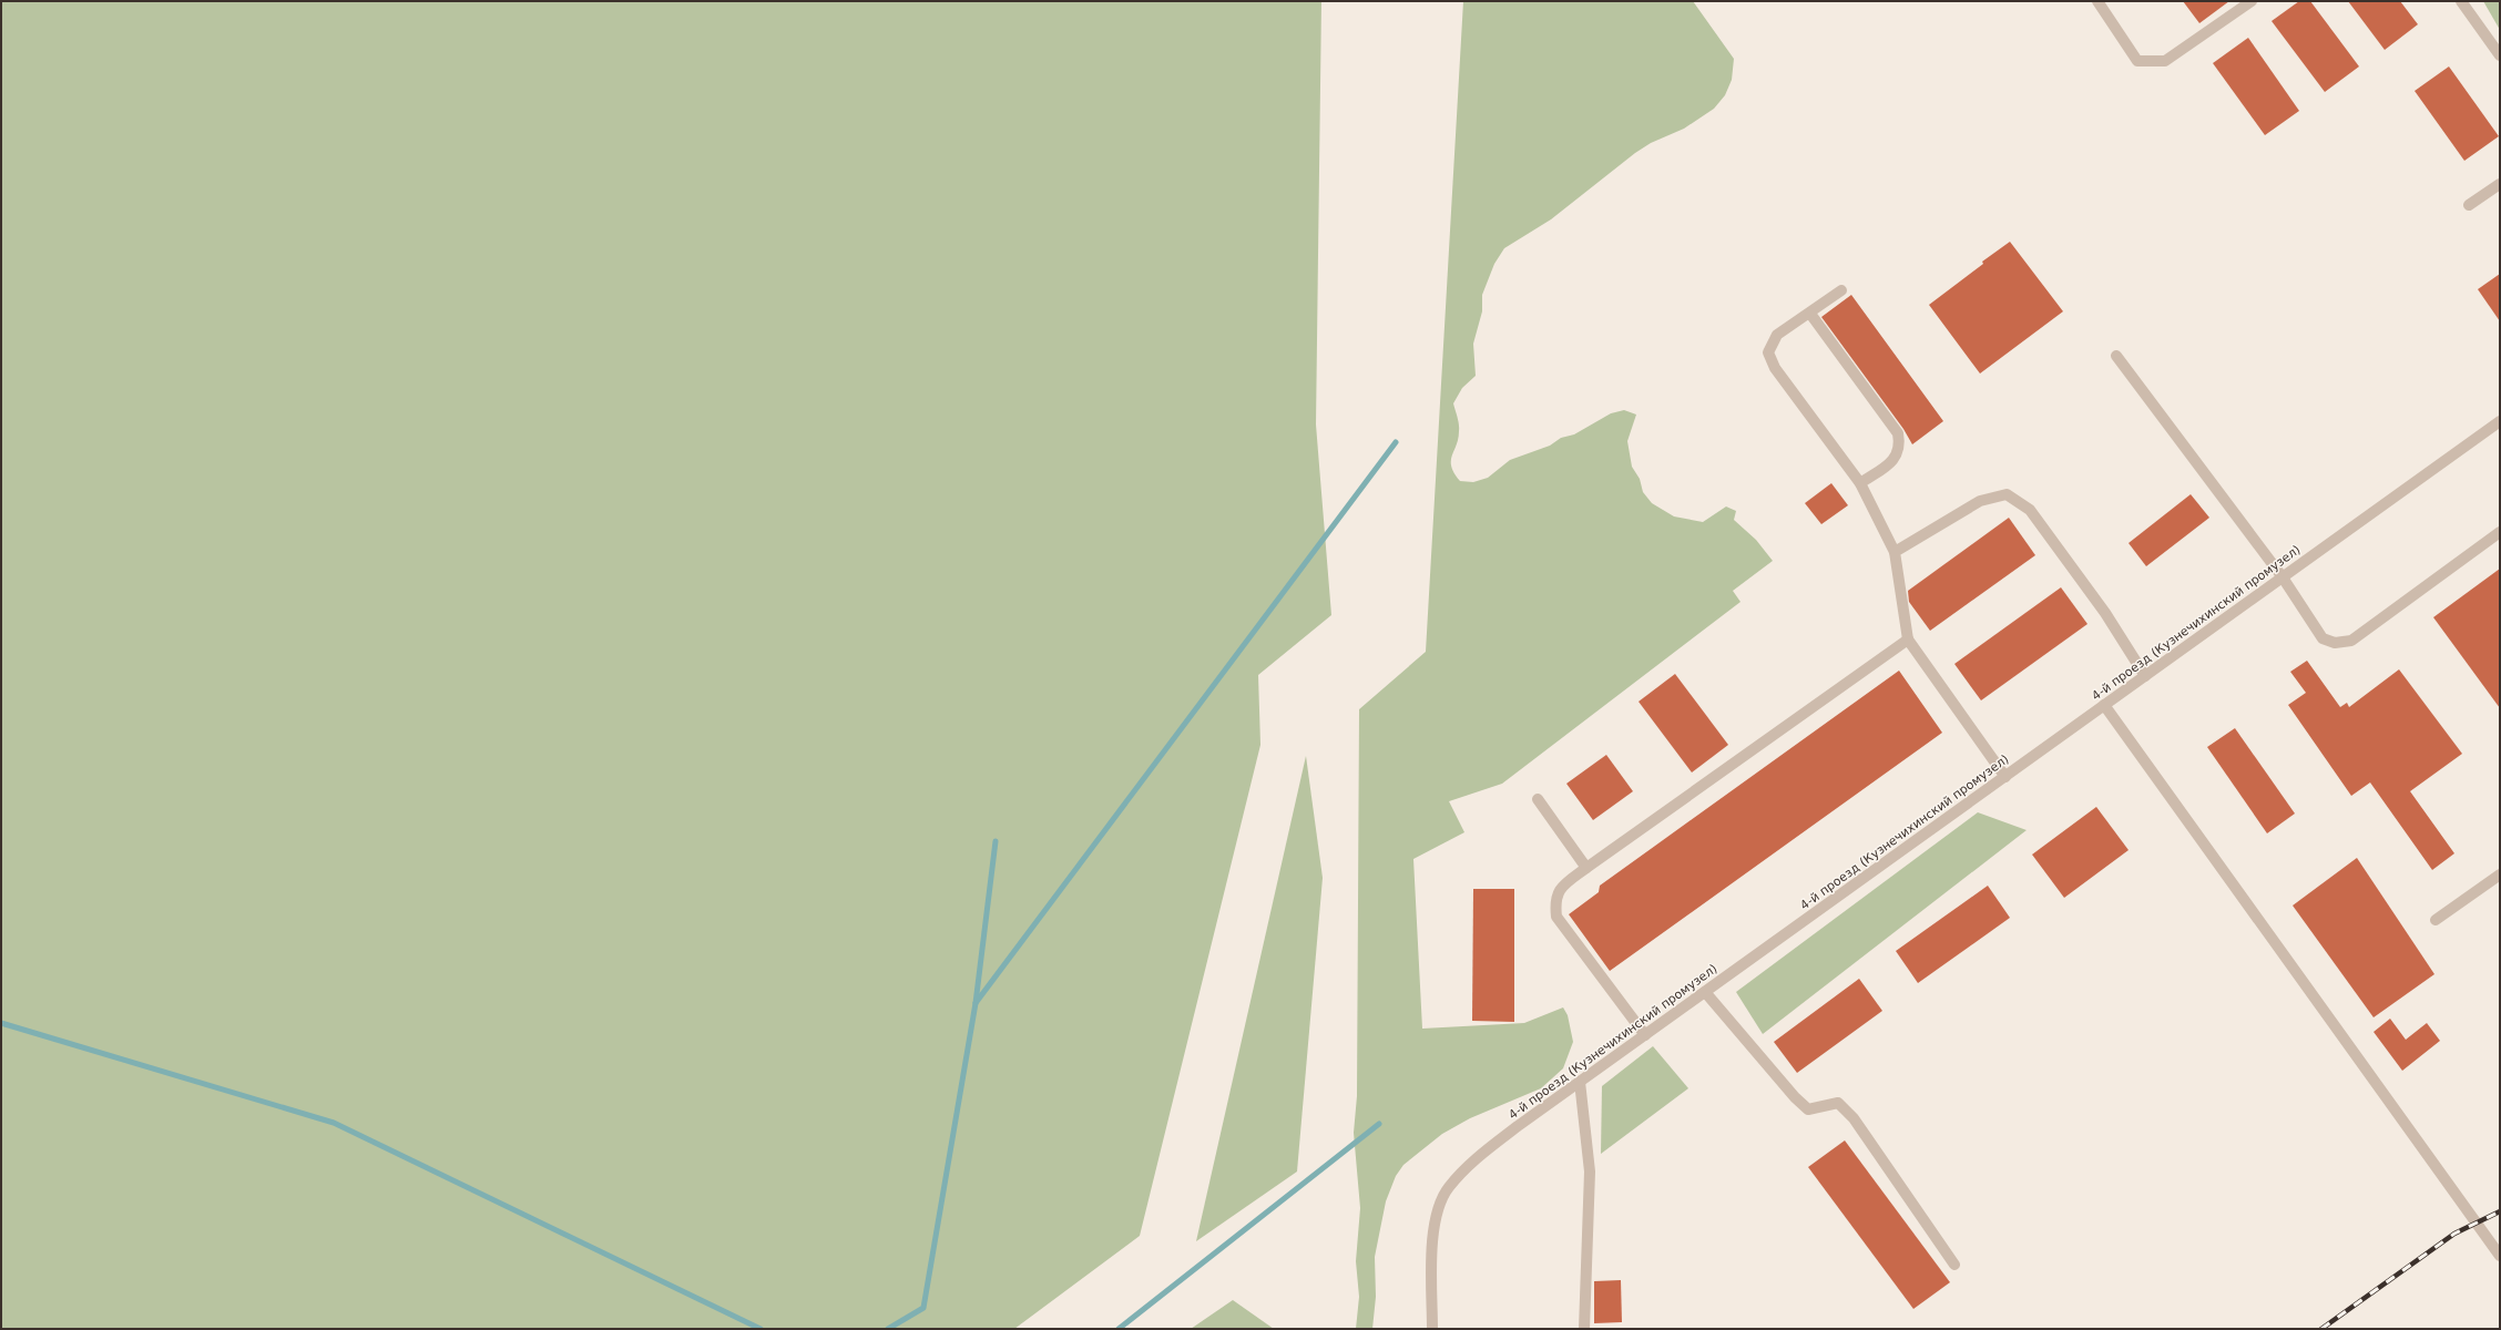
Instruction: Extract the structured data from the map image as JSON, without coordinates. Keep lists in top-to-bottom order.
{
  "streets": {
    "street": ["4-й проезд (Кузнечихинский промузел)"]
  }
}
